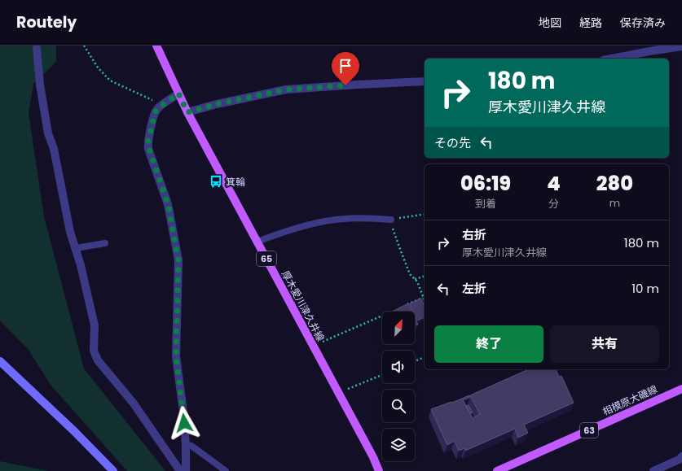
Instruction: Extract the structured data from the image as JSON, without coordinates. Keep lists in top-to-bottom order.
{
  "streets": {
    "main road": [
      "65",
      "厚木愛川津久井線",
      "相模原大磯線",
      "63"
    ]
  },
  "places": {
    "bus stop": ["箕輪"]
  },
  "north": "top right",
  "page": {
    "header": "Routely",
    "nav": ["地図", "経路", "保存済み"],
    "turn": ["180 m", "厚木愛川津久井線"],
    "then": "その先",
    "eta": [
      "06:19",
      "到着",
      "4",
      "分",
      "280",
      "m"
    ],
    "list": [
      {
        "name": "右折",
        "note": "厚木愛川津久井線",
        "value": "180 m"
      },
      {
        "name": "左折",
        "value": "10 m"
      }
    ],
    "buttons": ["終了", "共有"]
  }
}
